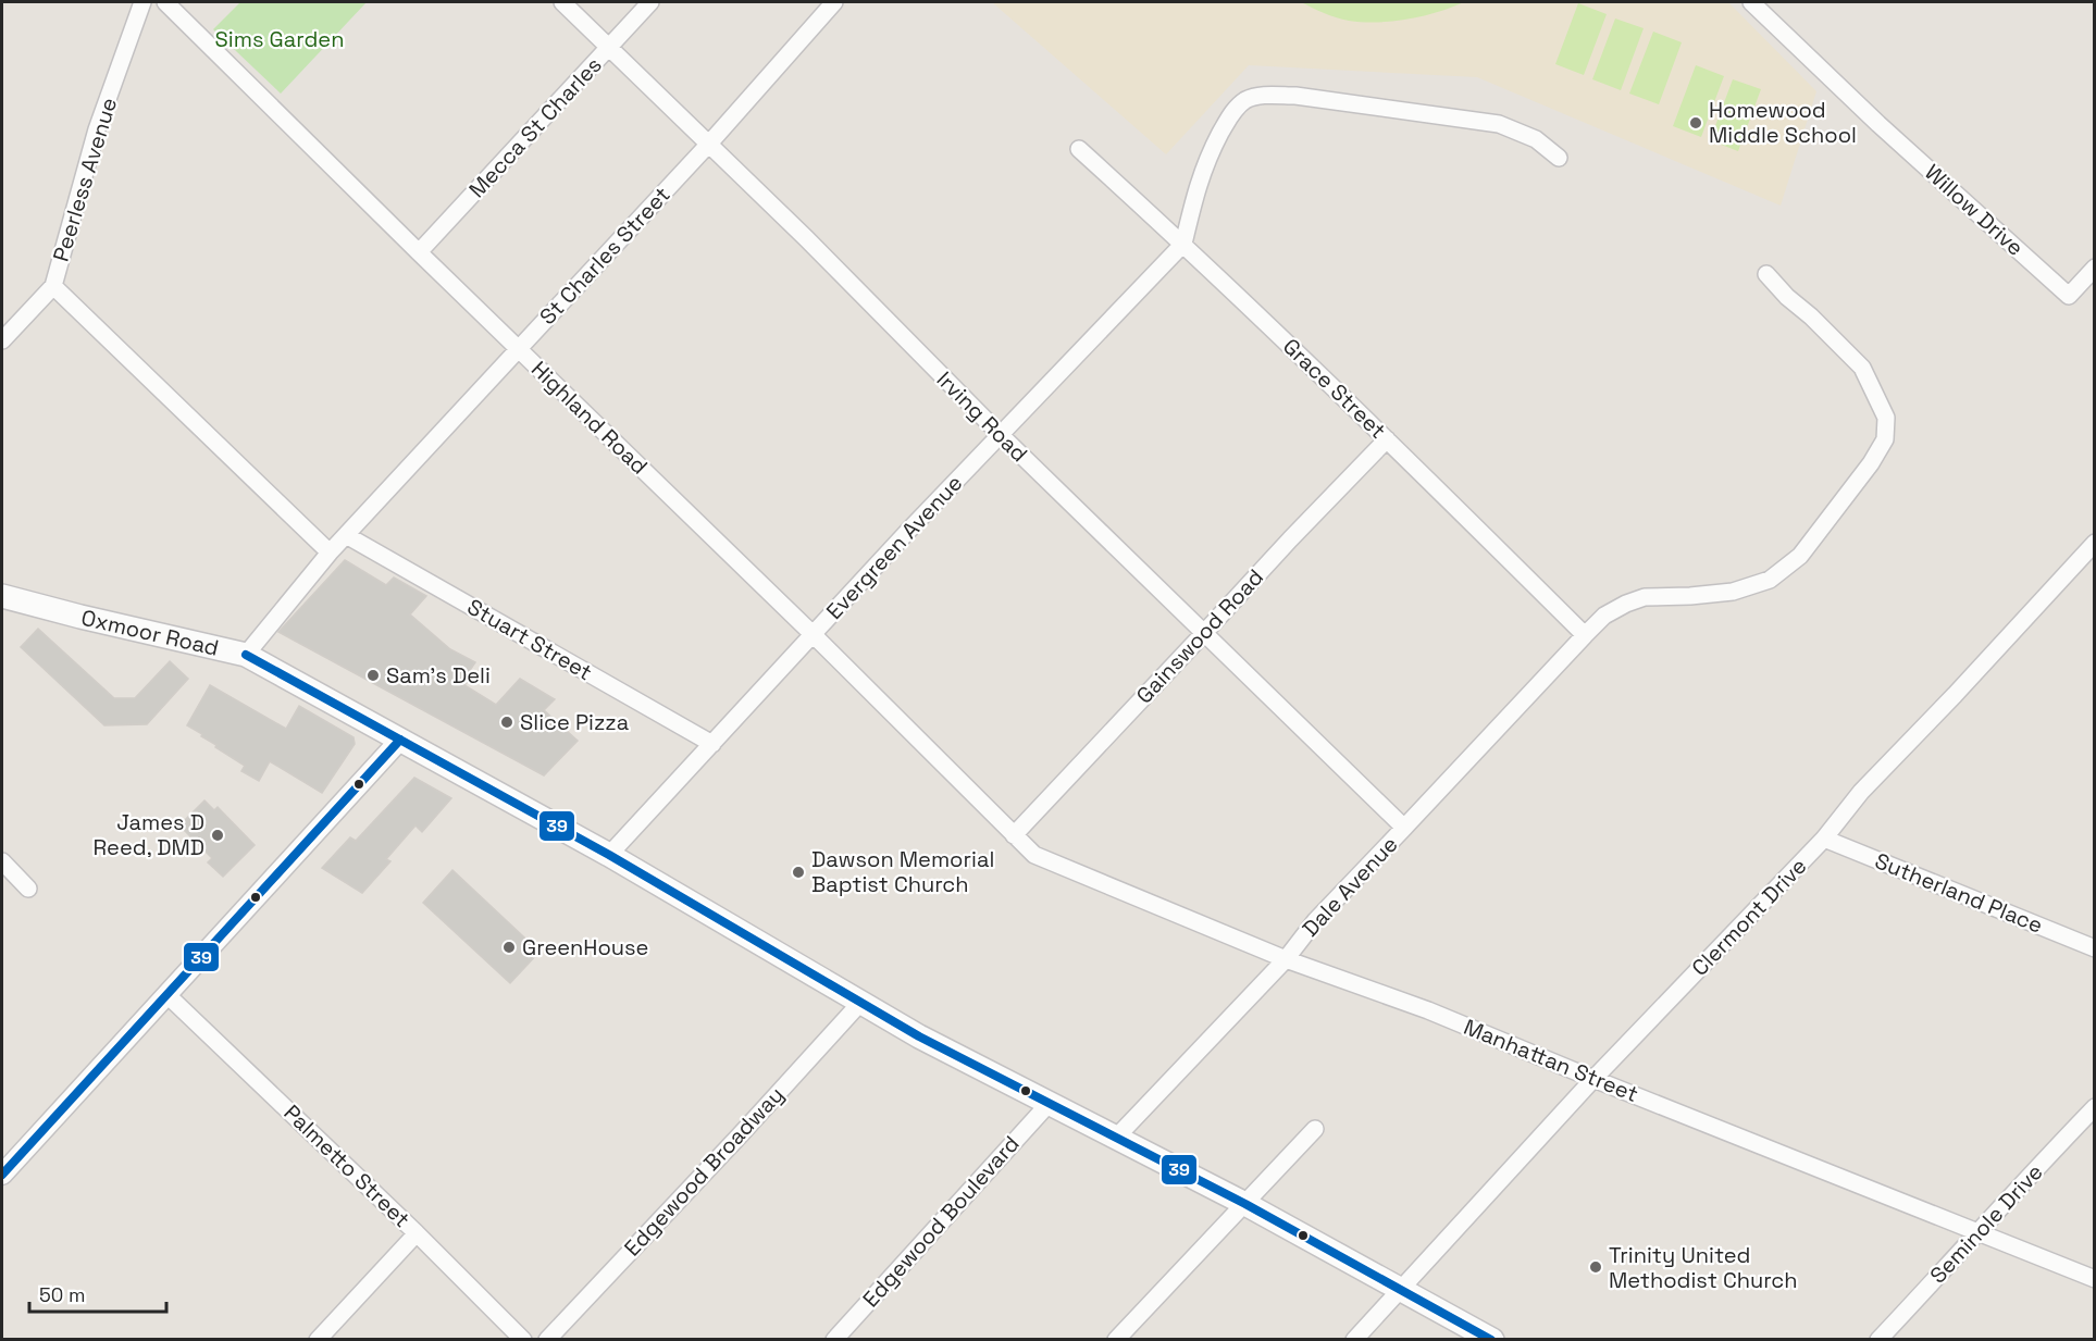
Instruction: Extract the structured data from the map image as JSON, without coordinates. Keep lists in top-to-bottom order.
{
  "streets": {
    "main road": ["Oxmoor Road"],
    "street": [
      "Mecca St Charles",
      "Peerless Avenue",
      "Willow Drive",
      "St Charles Street",
      "Grace Street",
      "Irving Road",
      "Highland Road",
      "Evergreen Avenue",
      "Gainswood Road",
      "Stuart Street",
      "Dale Avenue",
      "Sutherland Place",
      "Clermont Drive",
      "Manhattan Street",
      "Palmetto Street",
      "Edgewood Broadway",
      "Edgewood Boulevard",
      "Seminole Drive"
    ]
  },
  "crossings": [
    ["Mecca St Charles", "Irving Road"],
    ["Mecca St Charles", "Highland Road"],
    ["St Charles Street", "Irving Road"],
    ["St Charles Street", "Highland Road"],
    ["St Charles Street", "Oxmoor Road"],
    ["St Charles Street", "Stuart Street"],
    ["Grace Street", "Evergreen Avenue"],
    ["Grace Street", "Gainswood Road"],
    ["Grace Street", "Dale Avenue"],
    ["Irving Road", "Evergreen Avenue"],
    ["Irving Road", "Gainswood Road"],
    ["Irving Road", "Dale Avenue"],
    ["Highland Road", "Evergreen Avenue"],
    ["Highland Road", "Gainswood Road"],
    ["Highland Road", "Manhattan Street"],
    ["Evergreen Avenue", "Oxmoor Road"],
    ["Evergreen Avenue", "Stuart Street"],
    ["Oxmoor Road", "Dale Avenue"],
    ["Oxmoor Road", "Clermont Drive"],
    ["Oxmoor Road", "Edgewood Broadway"],
    ["Oxmoor Road", "Edgewood Boulevard"],
    ["Gainswood Road", "Manhattan Street"],
    ["Dale Avenue", "Manhattan Street"],
    ["Sutherland Place", "Clermont Drive"],
    ["Clermont Drive", "Manhattan Street"],
    ["Manhattan Street", "Seminole Drive"]
  ],
  "parks": ["Sims Garden"],
  "places": [
    "Homewood Middle School",
    "Sam's Deli",
    "Slice Pizza",
    "James D Reed, DMD",
    "Dawson Memorial Baptist Church",
    "GreenHouse",
    "Trinity United Methodist Church"
  ],
  "lines": ["transit line 39"],
  "scale_bar": "50 m"
}
